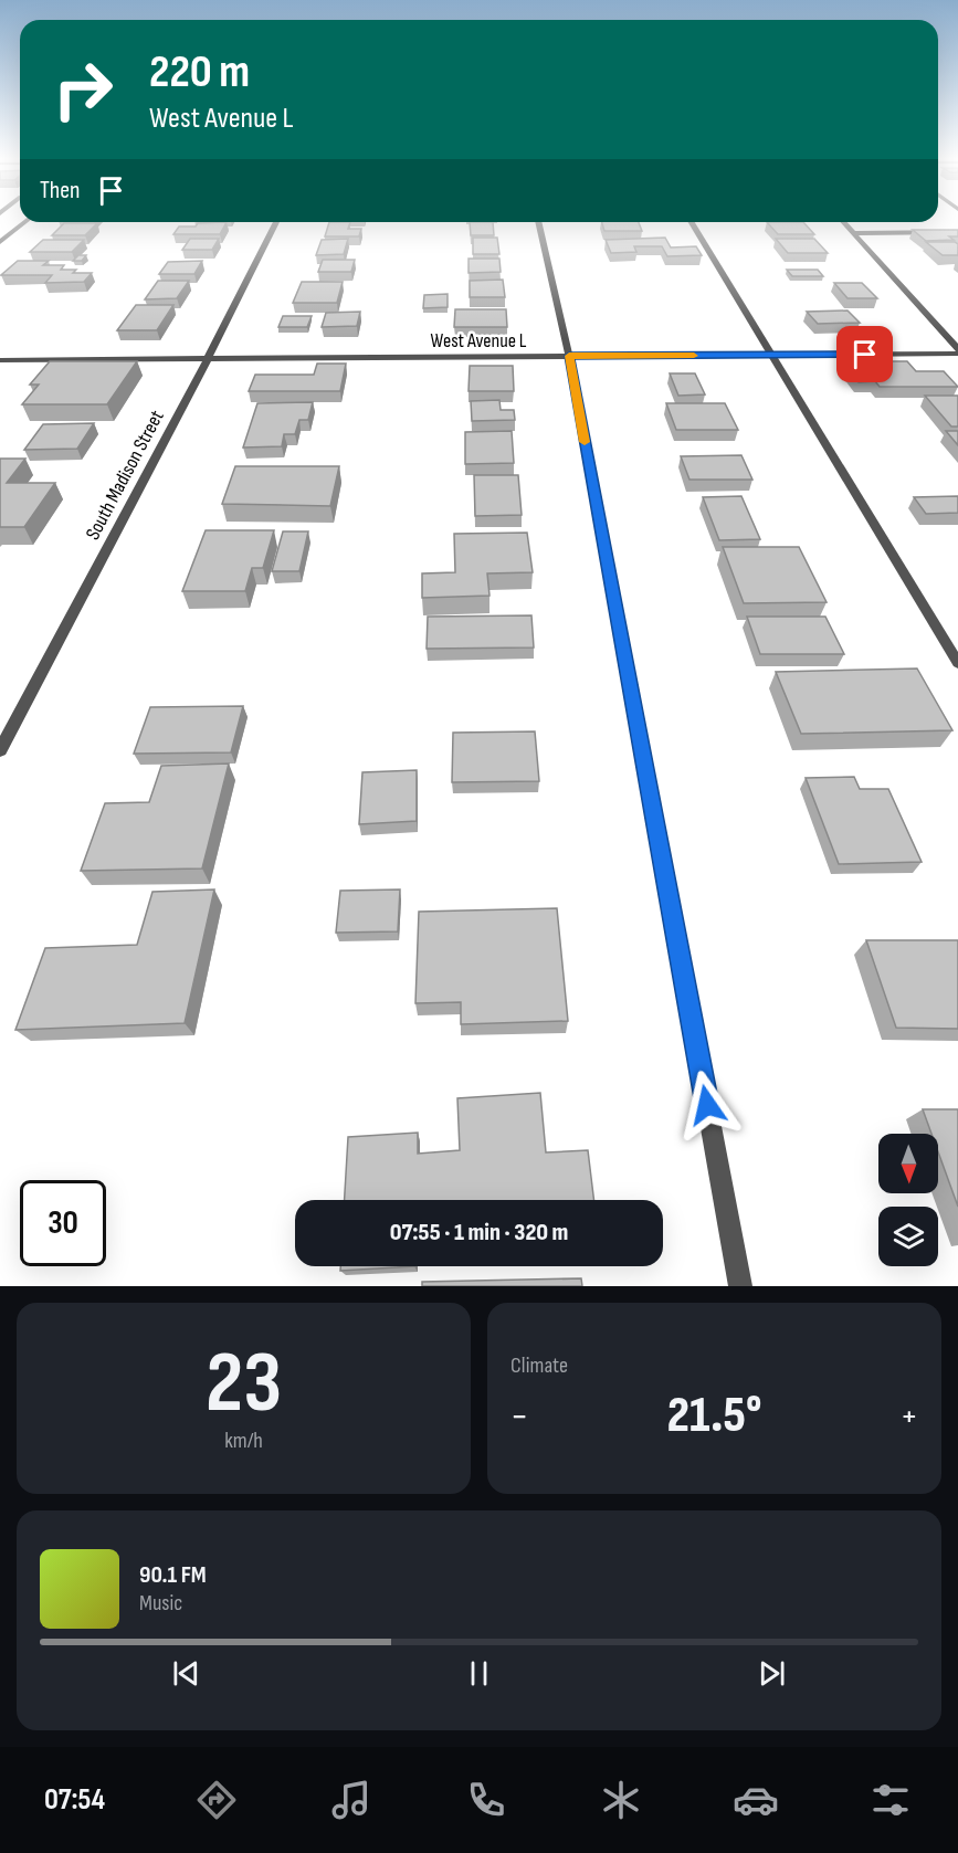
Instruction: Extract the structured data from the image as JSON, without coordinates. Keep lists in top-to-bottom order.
{
  "streets": {
    "street": ["West Avenue L", "South Madison Street"]
  },
  "crossings": [
    ["West Avenue L", "South Madison Street"]
  ],
  "north": "bottom",
  "page": {
    "turn": ["220 m", "West Avenue L"],
    "then": "Then",
    "limit": "30",
    "trip": "07:55 · 1 min · 320 m",
    "tile": [
      ["23", "km/h"],
      "Climate"
    ],
    "heat": ["−", "21.5°", "+"],
    "song": ["90.1 FM", "Music"],
    "tabs": "07:54"
  }
}
